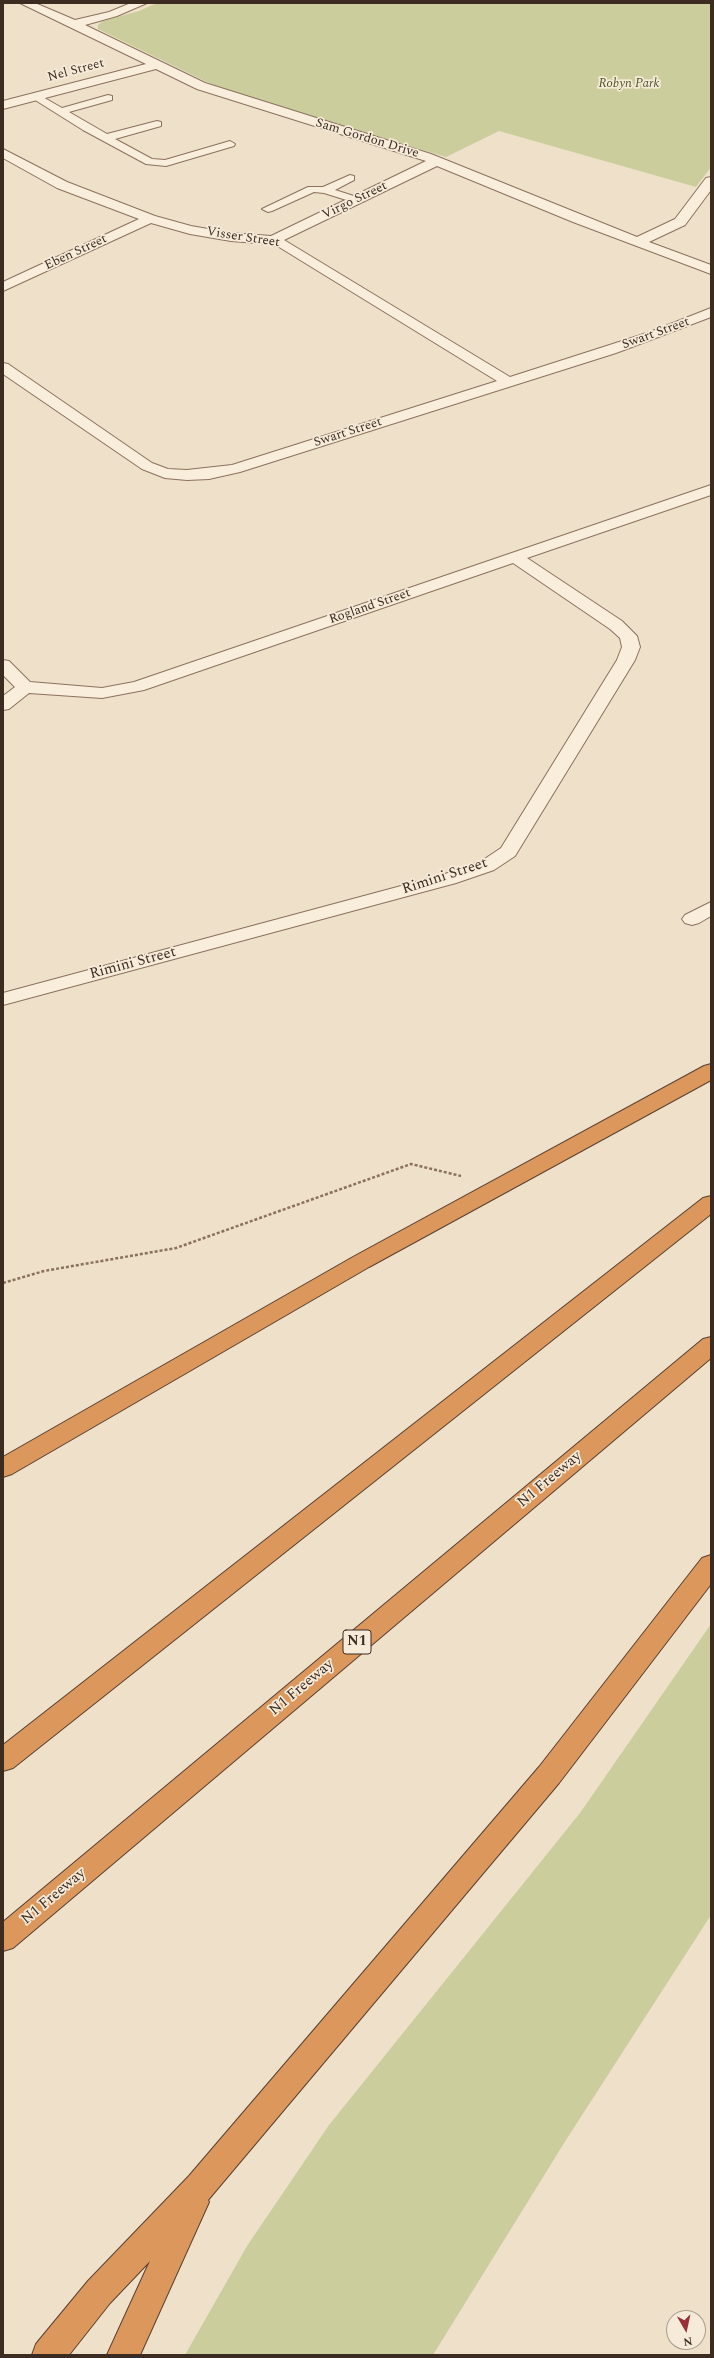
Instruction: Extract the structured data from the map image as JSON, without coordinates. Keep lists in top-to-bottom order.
{
  "streets": {
    "highway": ["N1 Freeway", "N1"],
    "street": [
      "Nel Street",
      "Sam Gordon Drive",
      "Virgo Street",
      "Visser Street",
      "Eben Street",
      "Swart Street",
      "Rogland Street",
      "Rimini Street"
    ]
  },
  "crossings": [
    ["Nel Street", "Sam Gordon Drive"],
    ["Sam Gordon Drive", "Virgo Street"],
    ["Virgo Street", "Visser Street"],
    ["Visser Street", "Eben Street"],
    ["Visser Street", "Swart Street"],
    ["Rogland Street", "Rimini Street"]
  ],
  "parks": ["Robyn Park"],
  "north": "bottom"
}
